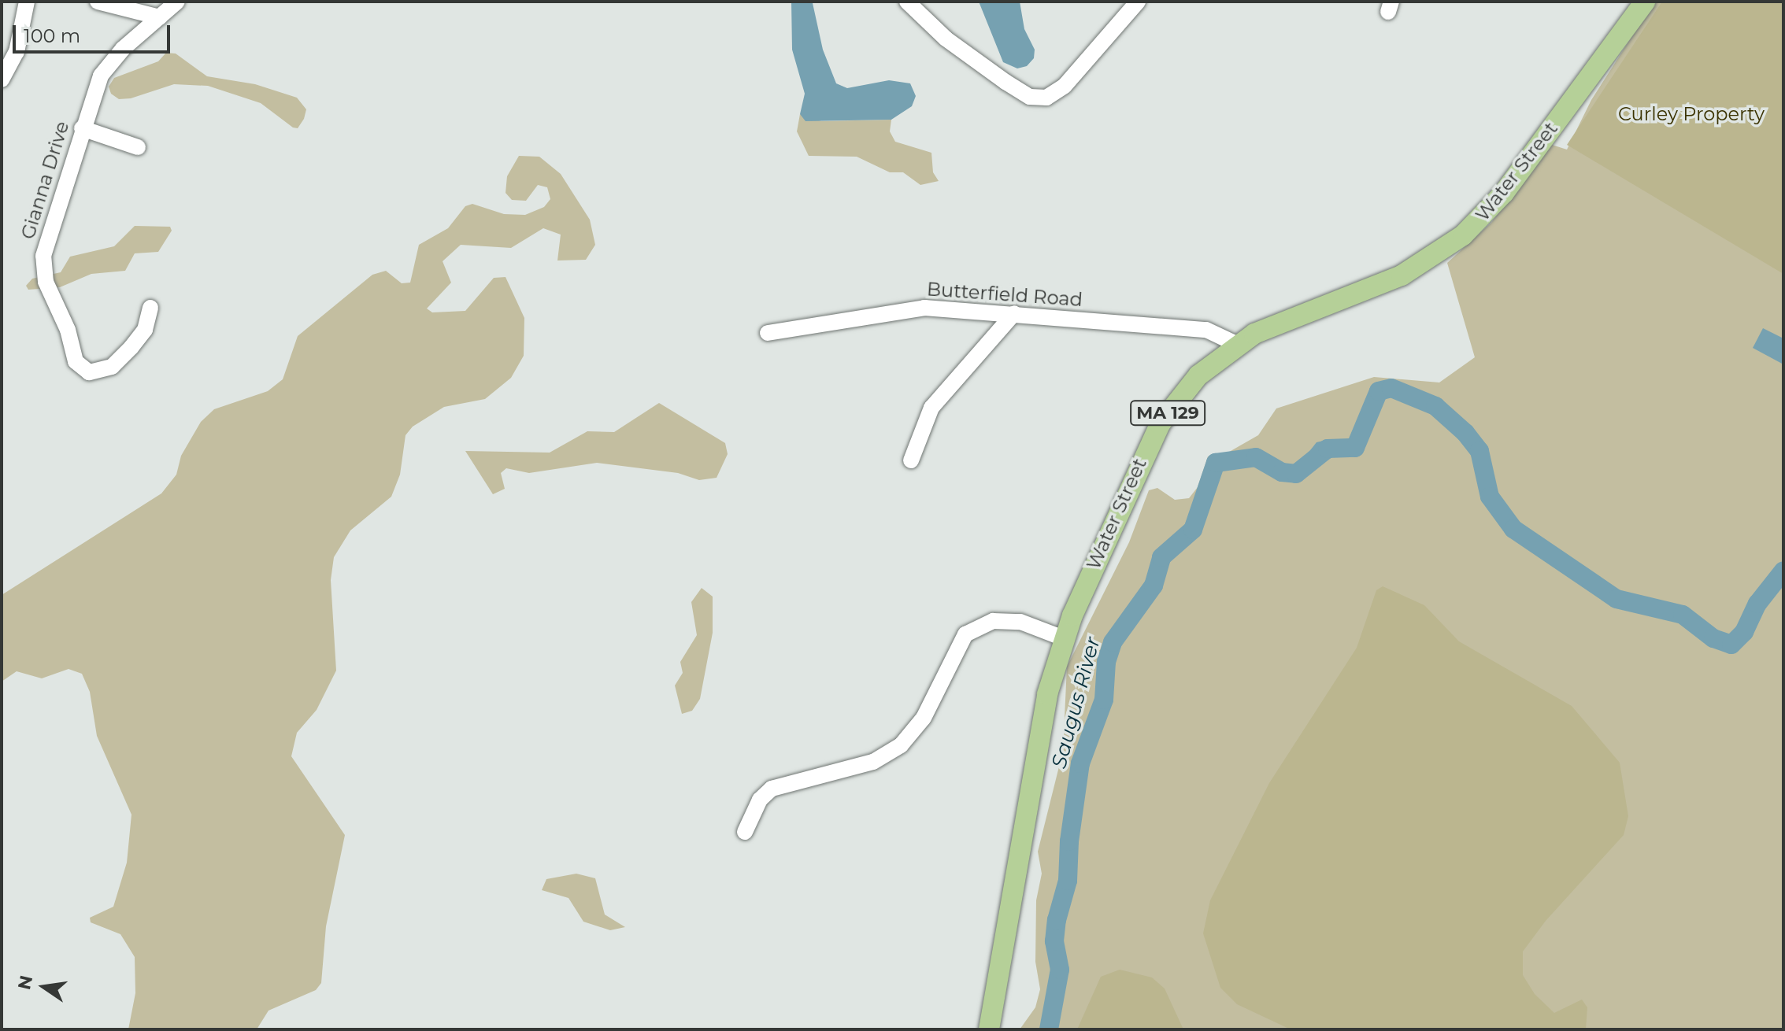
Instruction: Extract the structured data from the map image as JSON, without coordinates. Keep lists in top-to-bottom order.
{
  "streets": {
    "main road": ["Water Street", "MA 129"],
    "street": ["Gianna Drive", "Butterfield Road"]
  },
  "crossings": [
    ["Water Street", "Butterfield Road"]
  ],
  "water": ["Saugus River"],
  "parks": ["Curley Property"],
  "scale_bar": "100 m",
  "north": "left"
}
